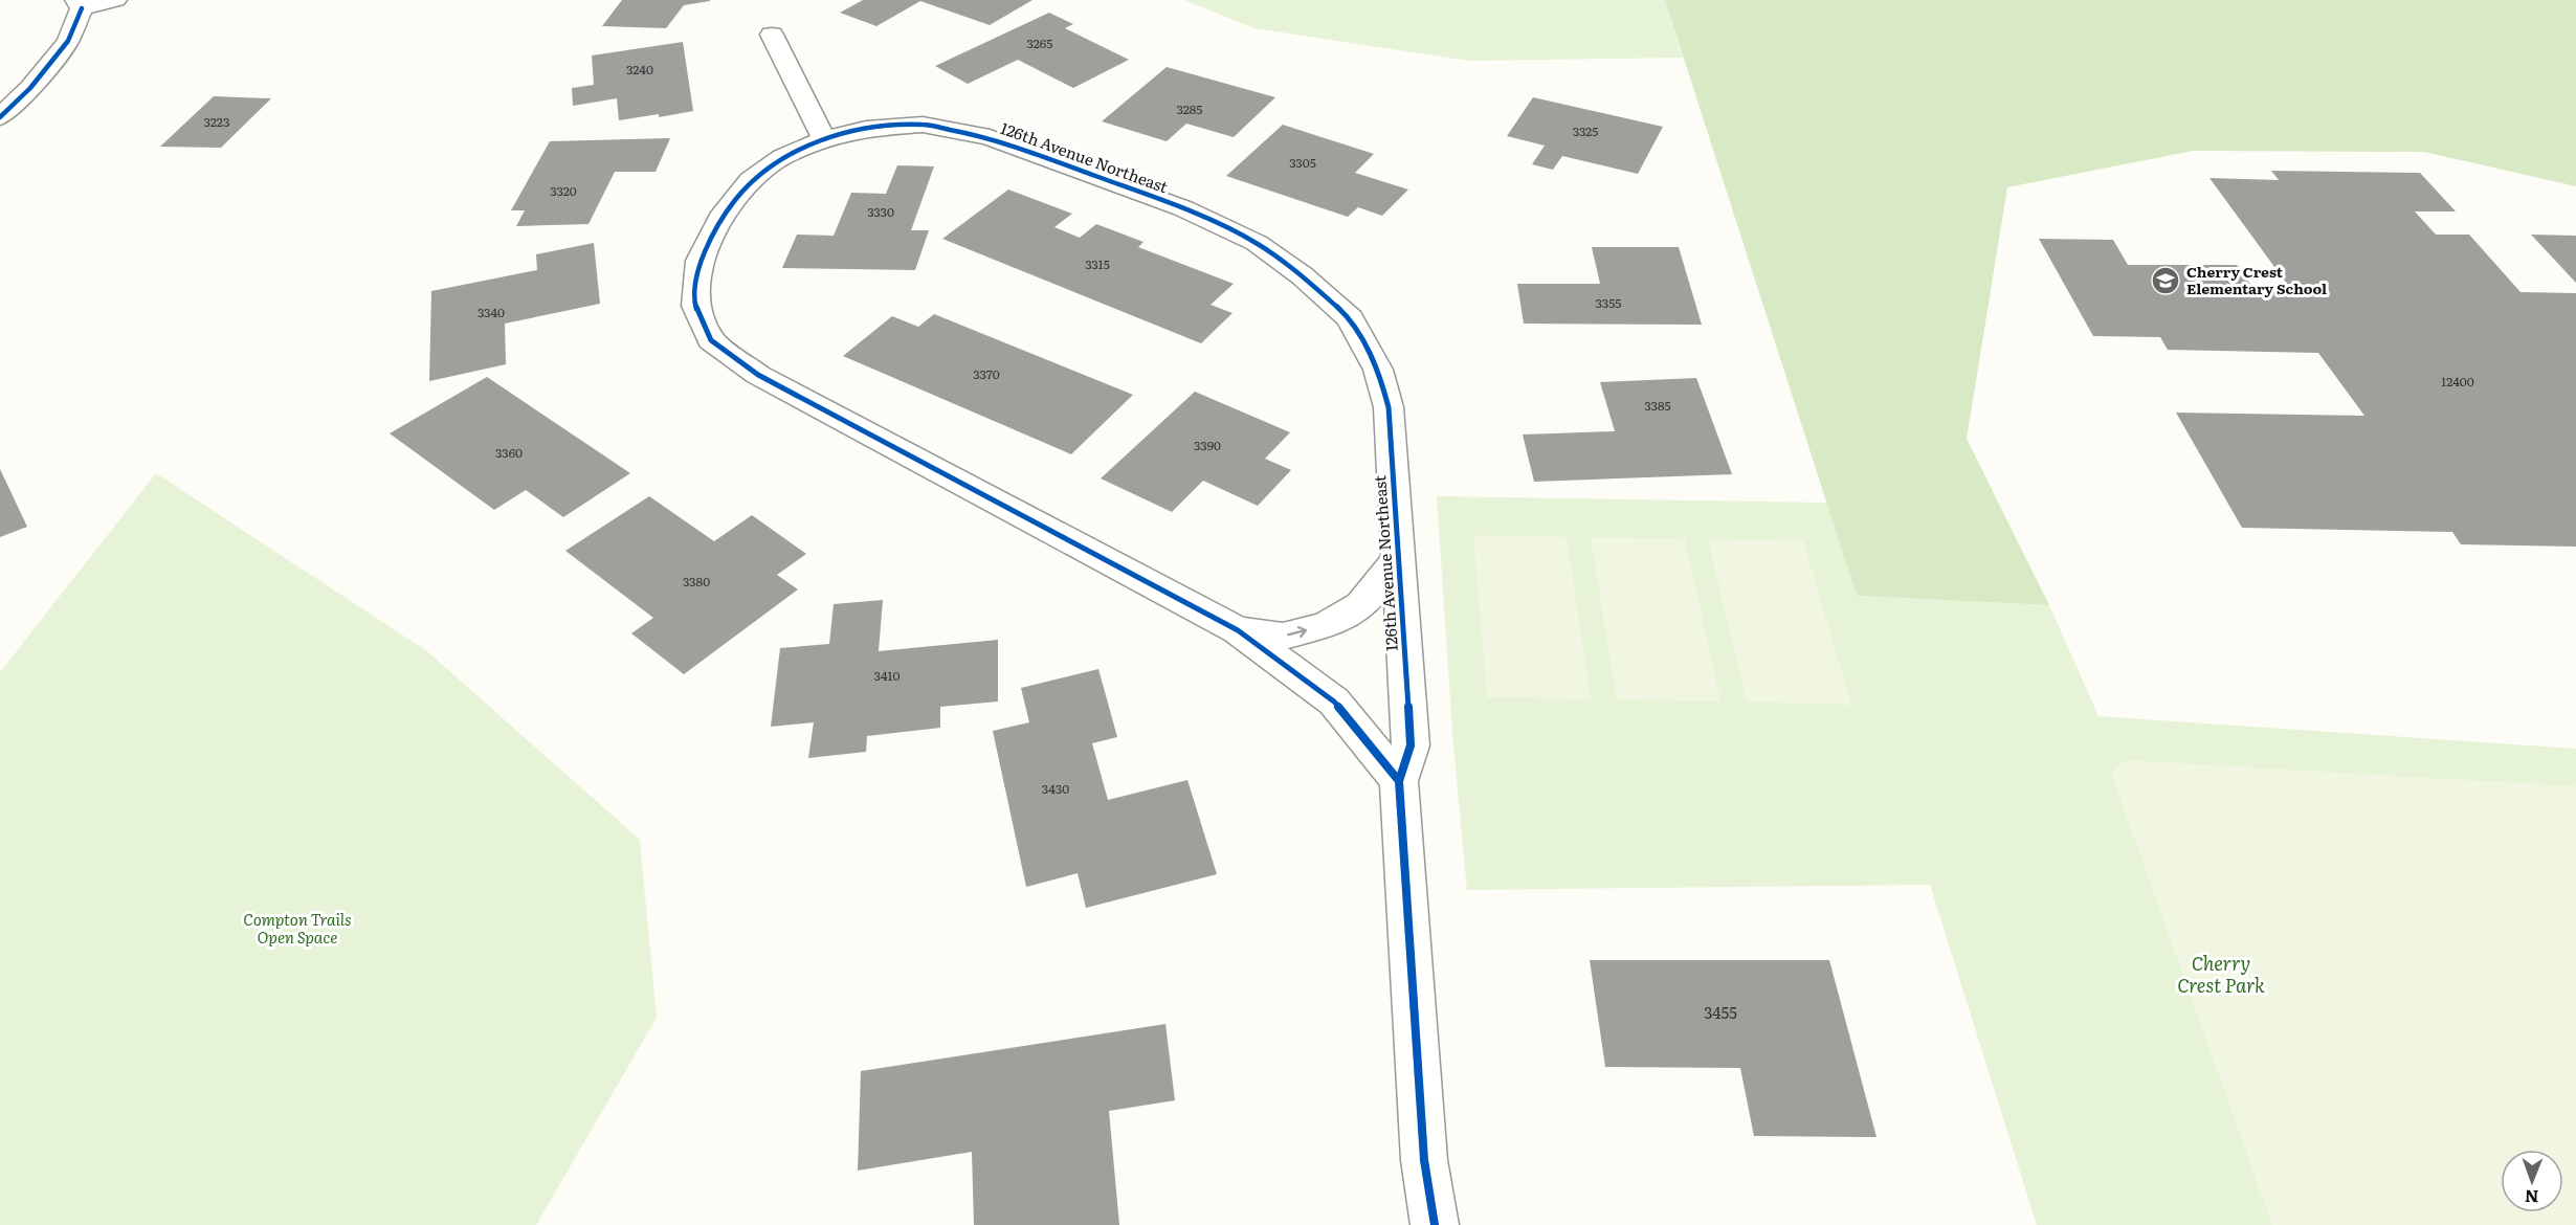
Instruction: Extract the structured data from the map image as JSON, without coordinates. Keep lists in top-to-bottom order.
{
  "streets": {
    "street": ["126th Avenue Northeast"]
  },
  "parks": ["Compton Trails Open Space", "Cherry Crest Park"],
  "places": {
    "school or university": ["Cherry Crest Elementary School"]
  },
  "house_numbers": [
    "3265",
    "3240",
    "3285",
    "3223",
    "3325",
    "3305",
    "3320",
    "3330",
    "3315",
    "3355",
    "3340",
    "3370",
    "12400",
    "3385",
    "3390",
    "3360",
    "3380",
    "3410",
    "3430",
    "3455"
  ],
  "north": "bottom"
}
